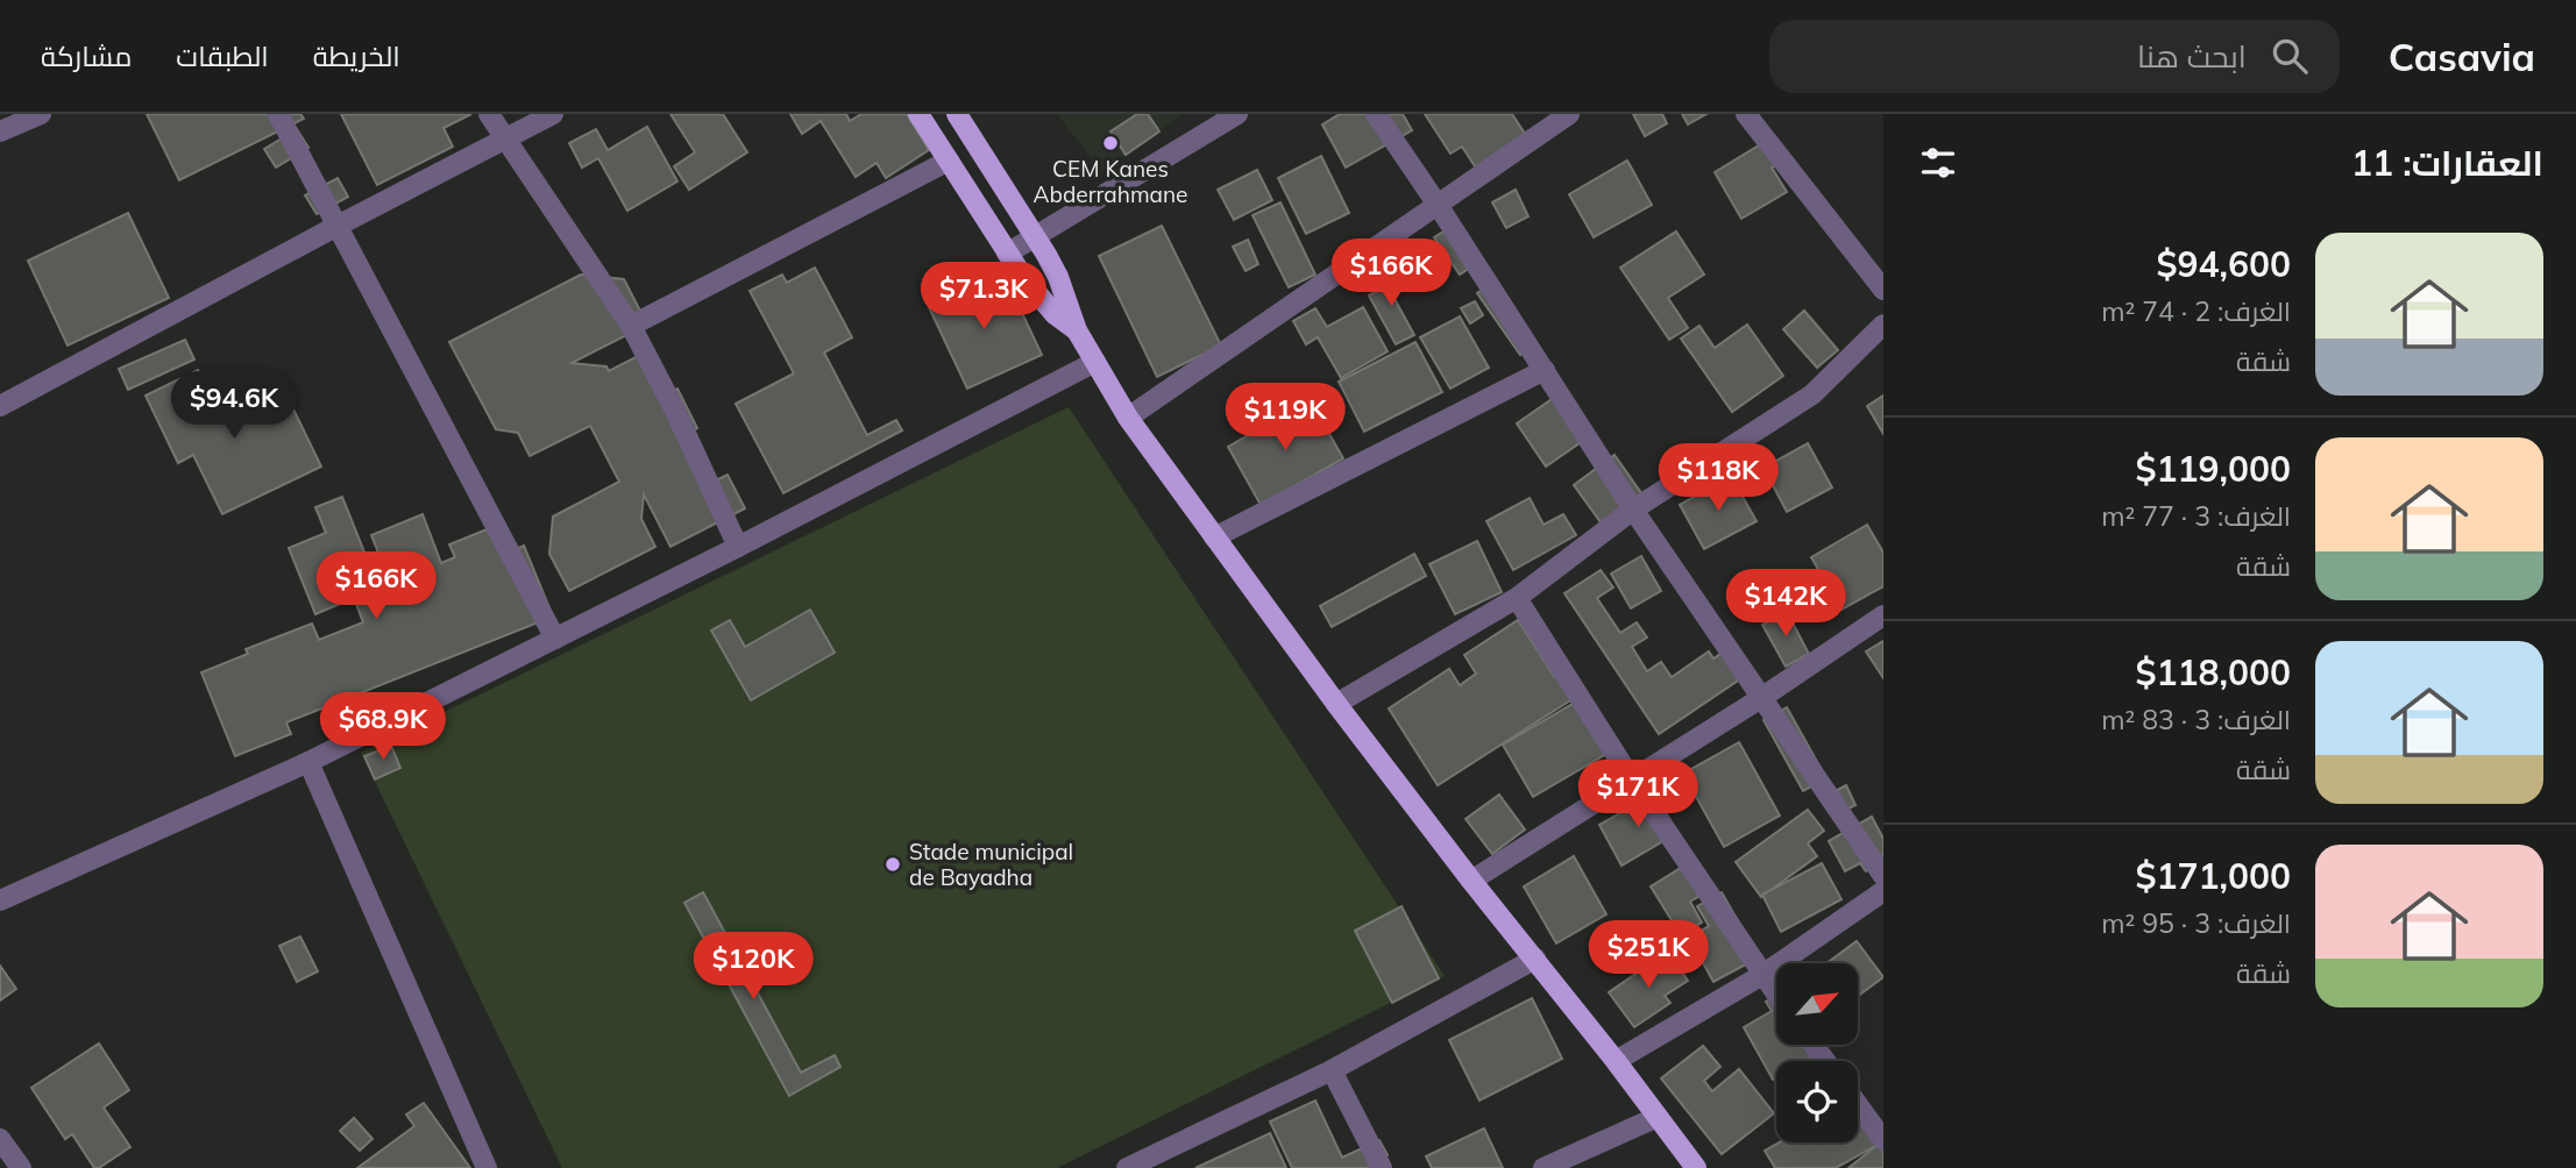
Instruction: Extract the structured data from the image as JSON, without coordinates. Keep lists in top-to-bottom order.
{
  "places": ["CEM Kanes Abderrahmane", "Stade municipal de Bayadha"],
  "north": "top right",
  "page": {
    "header": "Casavia",
    "search": "ابحث هنا",
    "nav": ["الخريطة", "الطبقات", "مشاركة"],
    "heading": "العقارات: 11",
    "list": [
      {
        "name": "$94,600",
        "note": "الغرف: 2 · 74 m² · شقة"
      },
      {
        "name": "$119,000",
        "note": "الغرف: 3 · 77 m² · شقة"
      },
      {
        "name": "$118,000",
        "note": "الغرف: 3 · 83 m² · شقة"
      },
      {
        "name": "$171,000",
        "note": "الغرف: 3 · 95 m² · شقة"
      }
    ],
    "price": [
      "$166K",
      "$71.3K",
      "$94.6K",
      "$119K",
      "$118K",
      "$166K",
      "$142K",
      "$68.9K",
      "$171K",
      "$251K",
      "$120K"
    ]
  }
}
